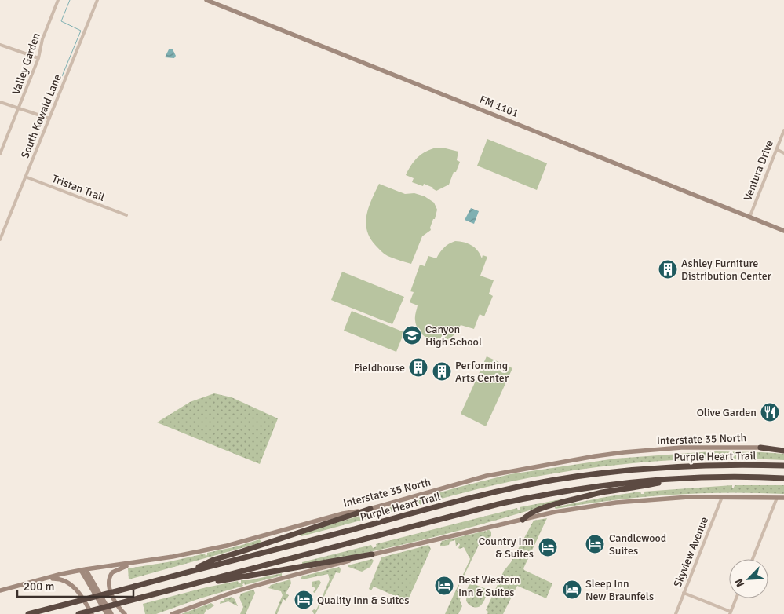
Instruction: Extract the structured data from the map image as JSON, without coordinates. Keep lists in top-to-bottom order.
{
  "streets": {
    "highway": ["Purple Heart Trail"],
    "main road": ["FM 1101", "Interstate 35 North"],
    "street": [
      "Valley Garden",
      "South Kowald Lane",
      "Ventura Drive",
      "Tristan Trail",
      "Skyview Avenue"
    ]
  },
  "crossings": [
    ["FM 1101", "Ventura Drive"],
    ["South Kowald Lane", "Tristan Trail"]
  ],
  "places": {
    "building": ["Ashley Furniture Distribution Center", "Fieldhouse", "Performing Arts Center"],
    "school or university": ["Canyon High School"],
    "restaurant": ["Olive Garden"],
    "hotel": [
      "Candlewood Suites",
      "Country Inn & Suites",
      "Best Western Inn & Suites",
      "Sleep Inn New Braunfels",
      "Quality Inn & Suites"
    ]
  },
  "scale_bar": "200 m",
  "north": "bottom left"
}
